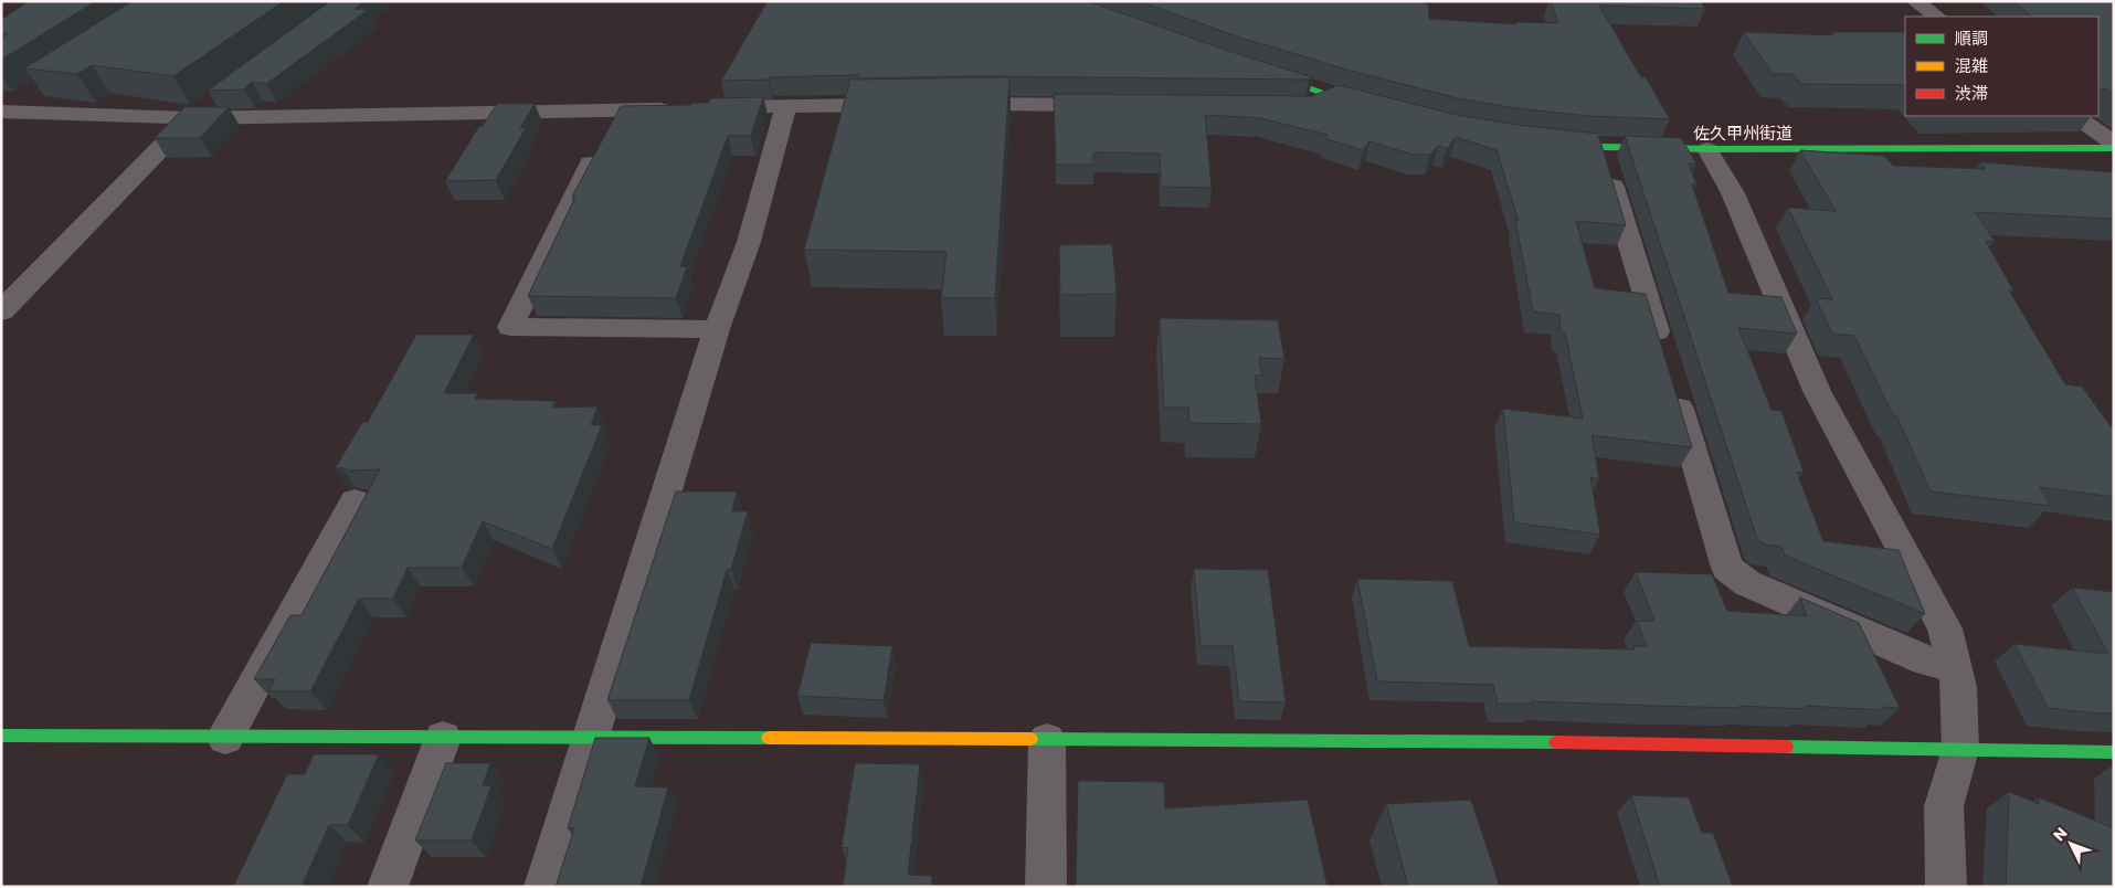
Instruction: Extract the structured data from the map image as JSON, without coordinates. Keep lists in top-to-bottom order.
{
  "streets": {
    "street": ["佐久甲州街道"]
  },
  "legend": ["順調", "混雑", "渋滞"],
  "north": "top left"
}
